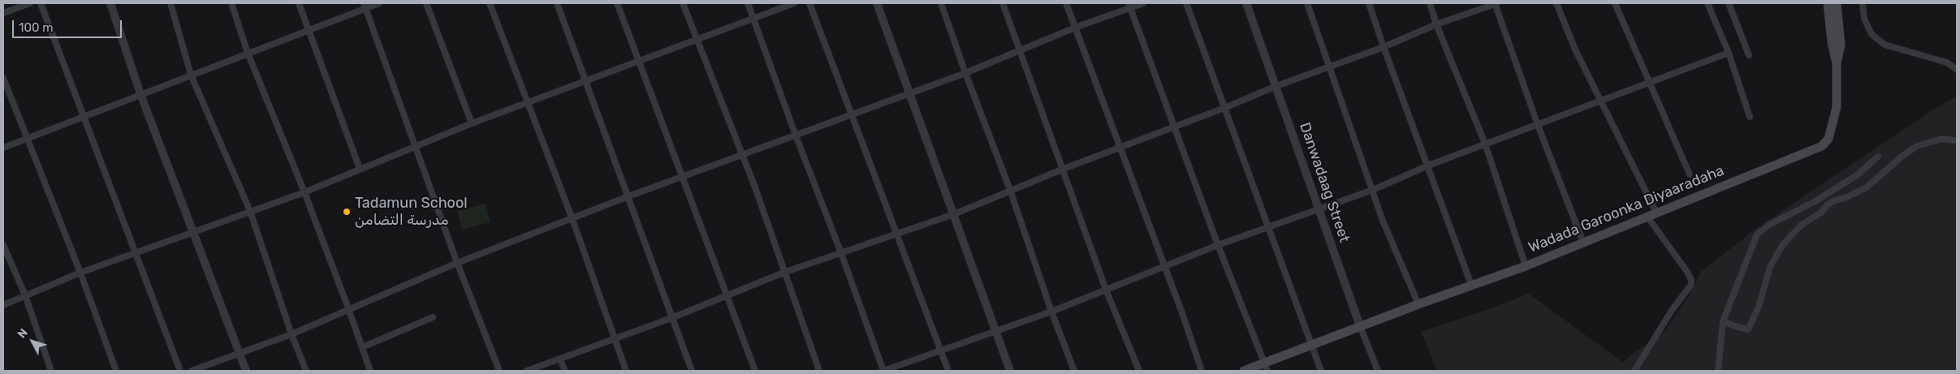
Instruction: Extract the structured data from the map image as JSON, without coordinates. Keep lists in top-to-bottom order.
{
  "streets": {
    "main road": ["Wadada Garoonka Diyaaradaha"],
    "street": ["Danwadaag Street"]
  },
  "crossings": [
    ["Danwadaag Street", "Wadada Garoonka Diyaaradaha"]
  ],
  "places": ["Tadamun School مدرسة التضامن"],
  "scale_bar": "100 m",
  "north": "top left"
}
